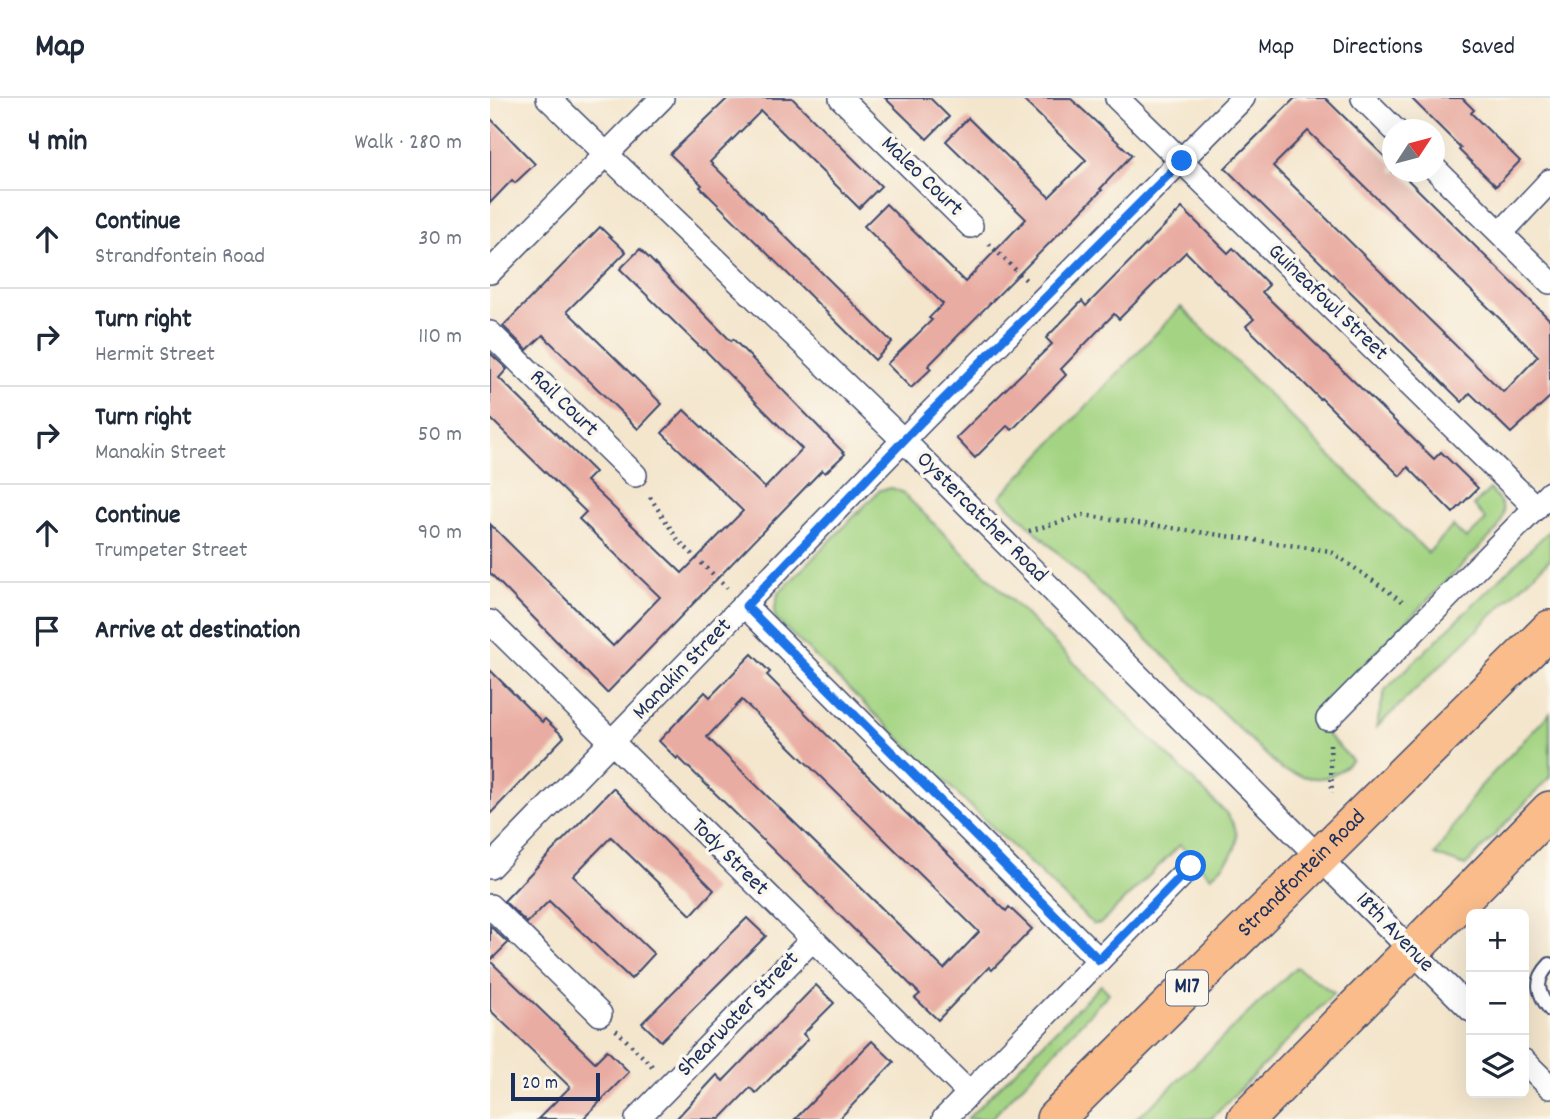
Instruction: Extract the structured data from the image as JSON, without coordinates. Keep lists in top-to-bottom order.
{
  "streets": {
    "main road": ["Strandfontein Road", "M17"],
    "street": [
      "Maleo Court",
      "Guineafowl Street",
      "Rail Court",
      "Oystercatcher Road",
      "Manakin Street",
      "Tody Street",
      "18th Avenue",
      "Shearwater Street"
    ]
  },
  "crossings": [
    ["Guineafowl Street", "Manakin Street"],
    ["Oystercatcher Road", "Manakin Street"],
    ["Oystercatcher Road", "Strandfontein Road"],
    ["Oystercatcher Road", "18th Avenue"],
    ["Manakin Street", "Tody Street"],
    ["Tody Street", "Shearwater Street"],
    ["Strandfontein Road", "18th Avenue"]
  ],
  "scale_bar": "20 m",
  "north": "top right",
  "page": {
    "header": "Map",
    "nav": ["Map", "Directions", "Saved"],
    "heading": ["4 min", "Walk · 280 m"],
    "list": [
      ["Continue", "Strandfontein Road", "30 m"],
      ["Turn right", "Hermit Street", "110 m"],
      ["Turn right", "Manakin Street", "50 m"],
      ["Continue", "Trumpeter Street", "90 m"],
      "Arrive at destination"
    ],
    "map_buttons": ["+", "−"],
    "scale": "20 m"
  }
}
